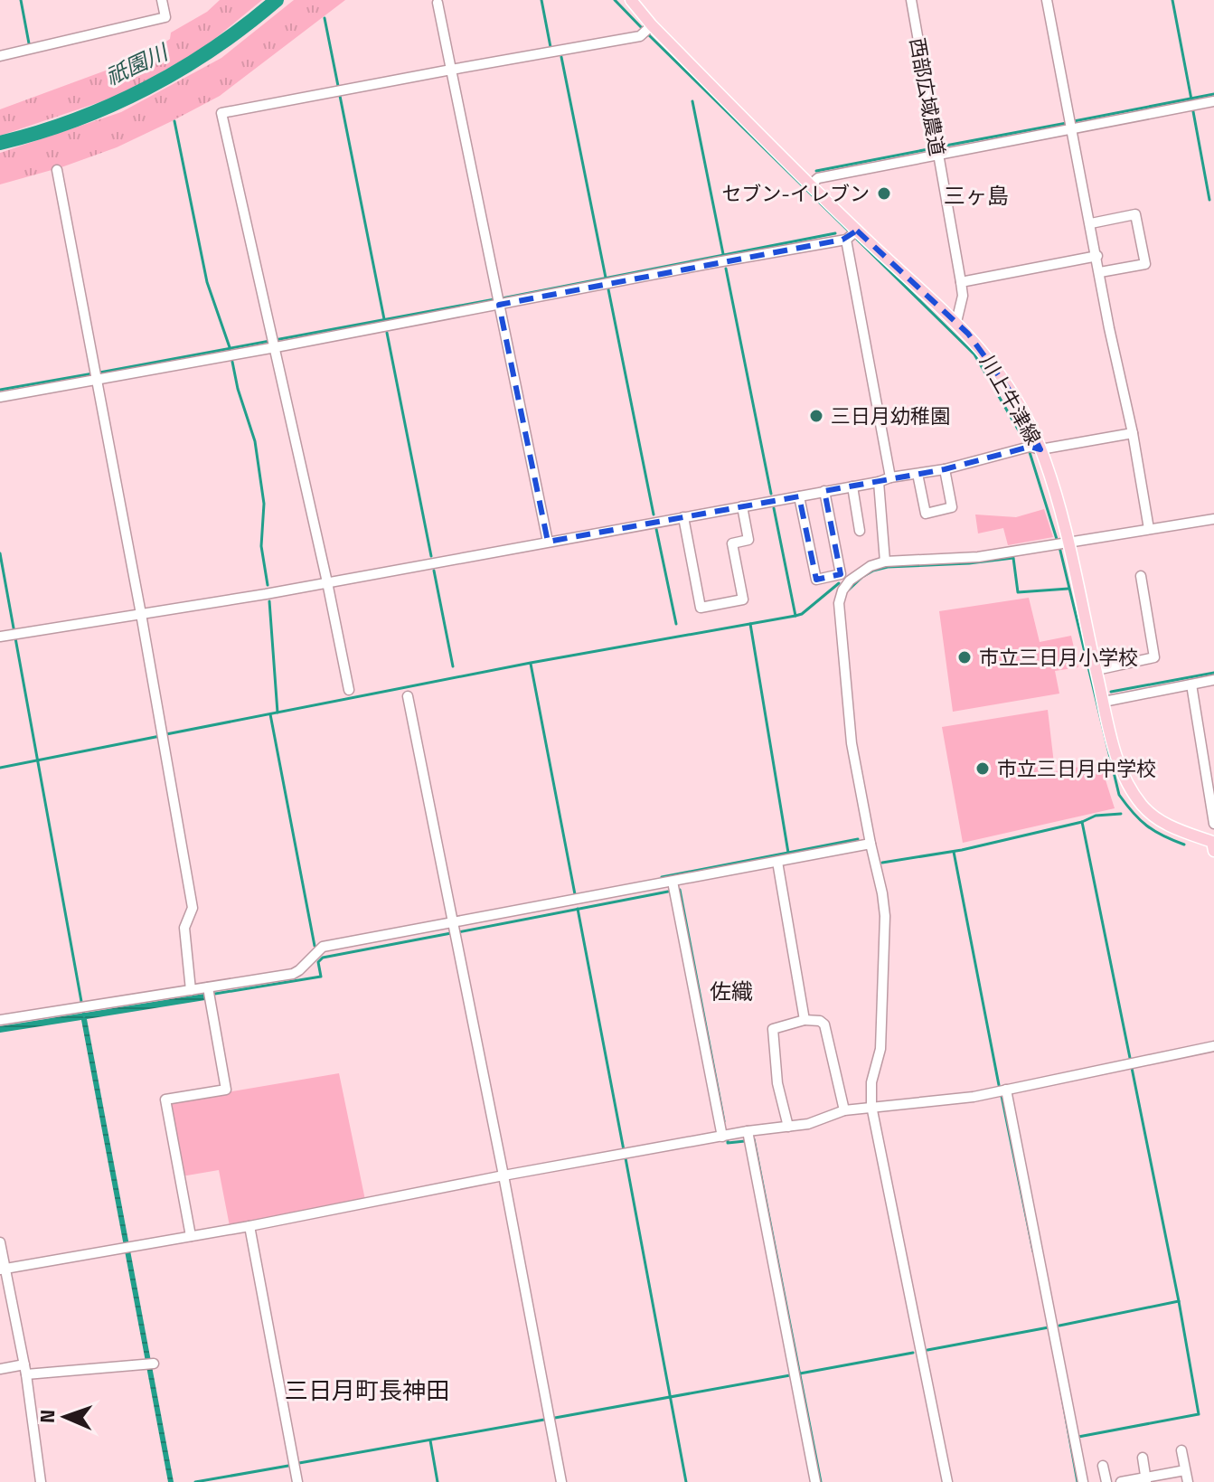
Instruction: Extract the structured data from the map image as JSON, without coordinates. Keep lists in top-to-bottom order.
{
  "streets": {
    "main road": ["川上牛津線"],
    "street": ["西部広域農道"]
  },
  "crossings": [
    ["西部広域農道", "川上牛津線"]
  ],
  "districts": ["三ヶ島", "佐織", "三日月町長神田"],
  "water": ["祇園川"],
  "places": [
    "セブン-イレブン",
    "三日月幼稚園",
    "市立三日月小学校",
    "市立三日月中学校"
  ],
  "north": "left"
}
